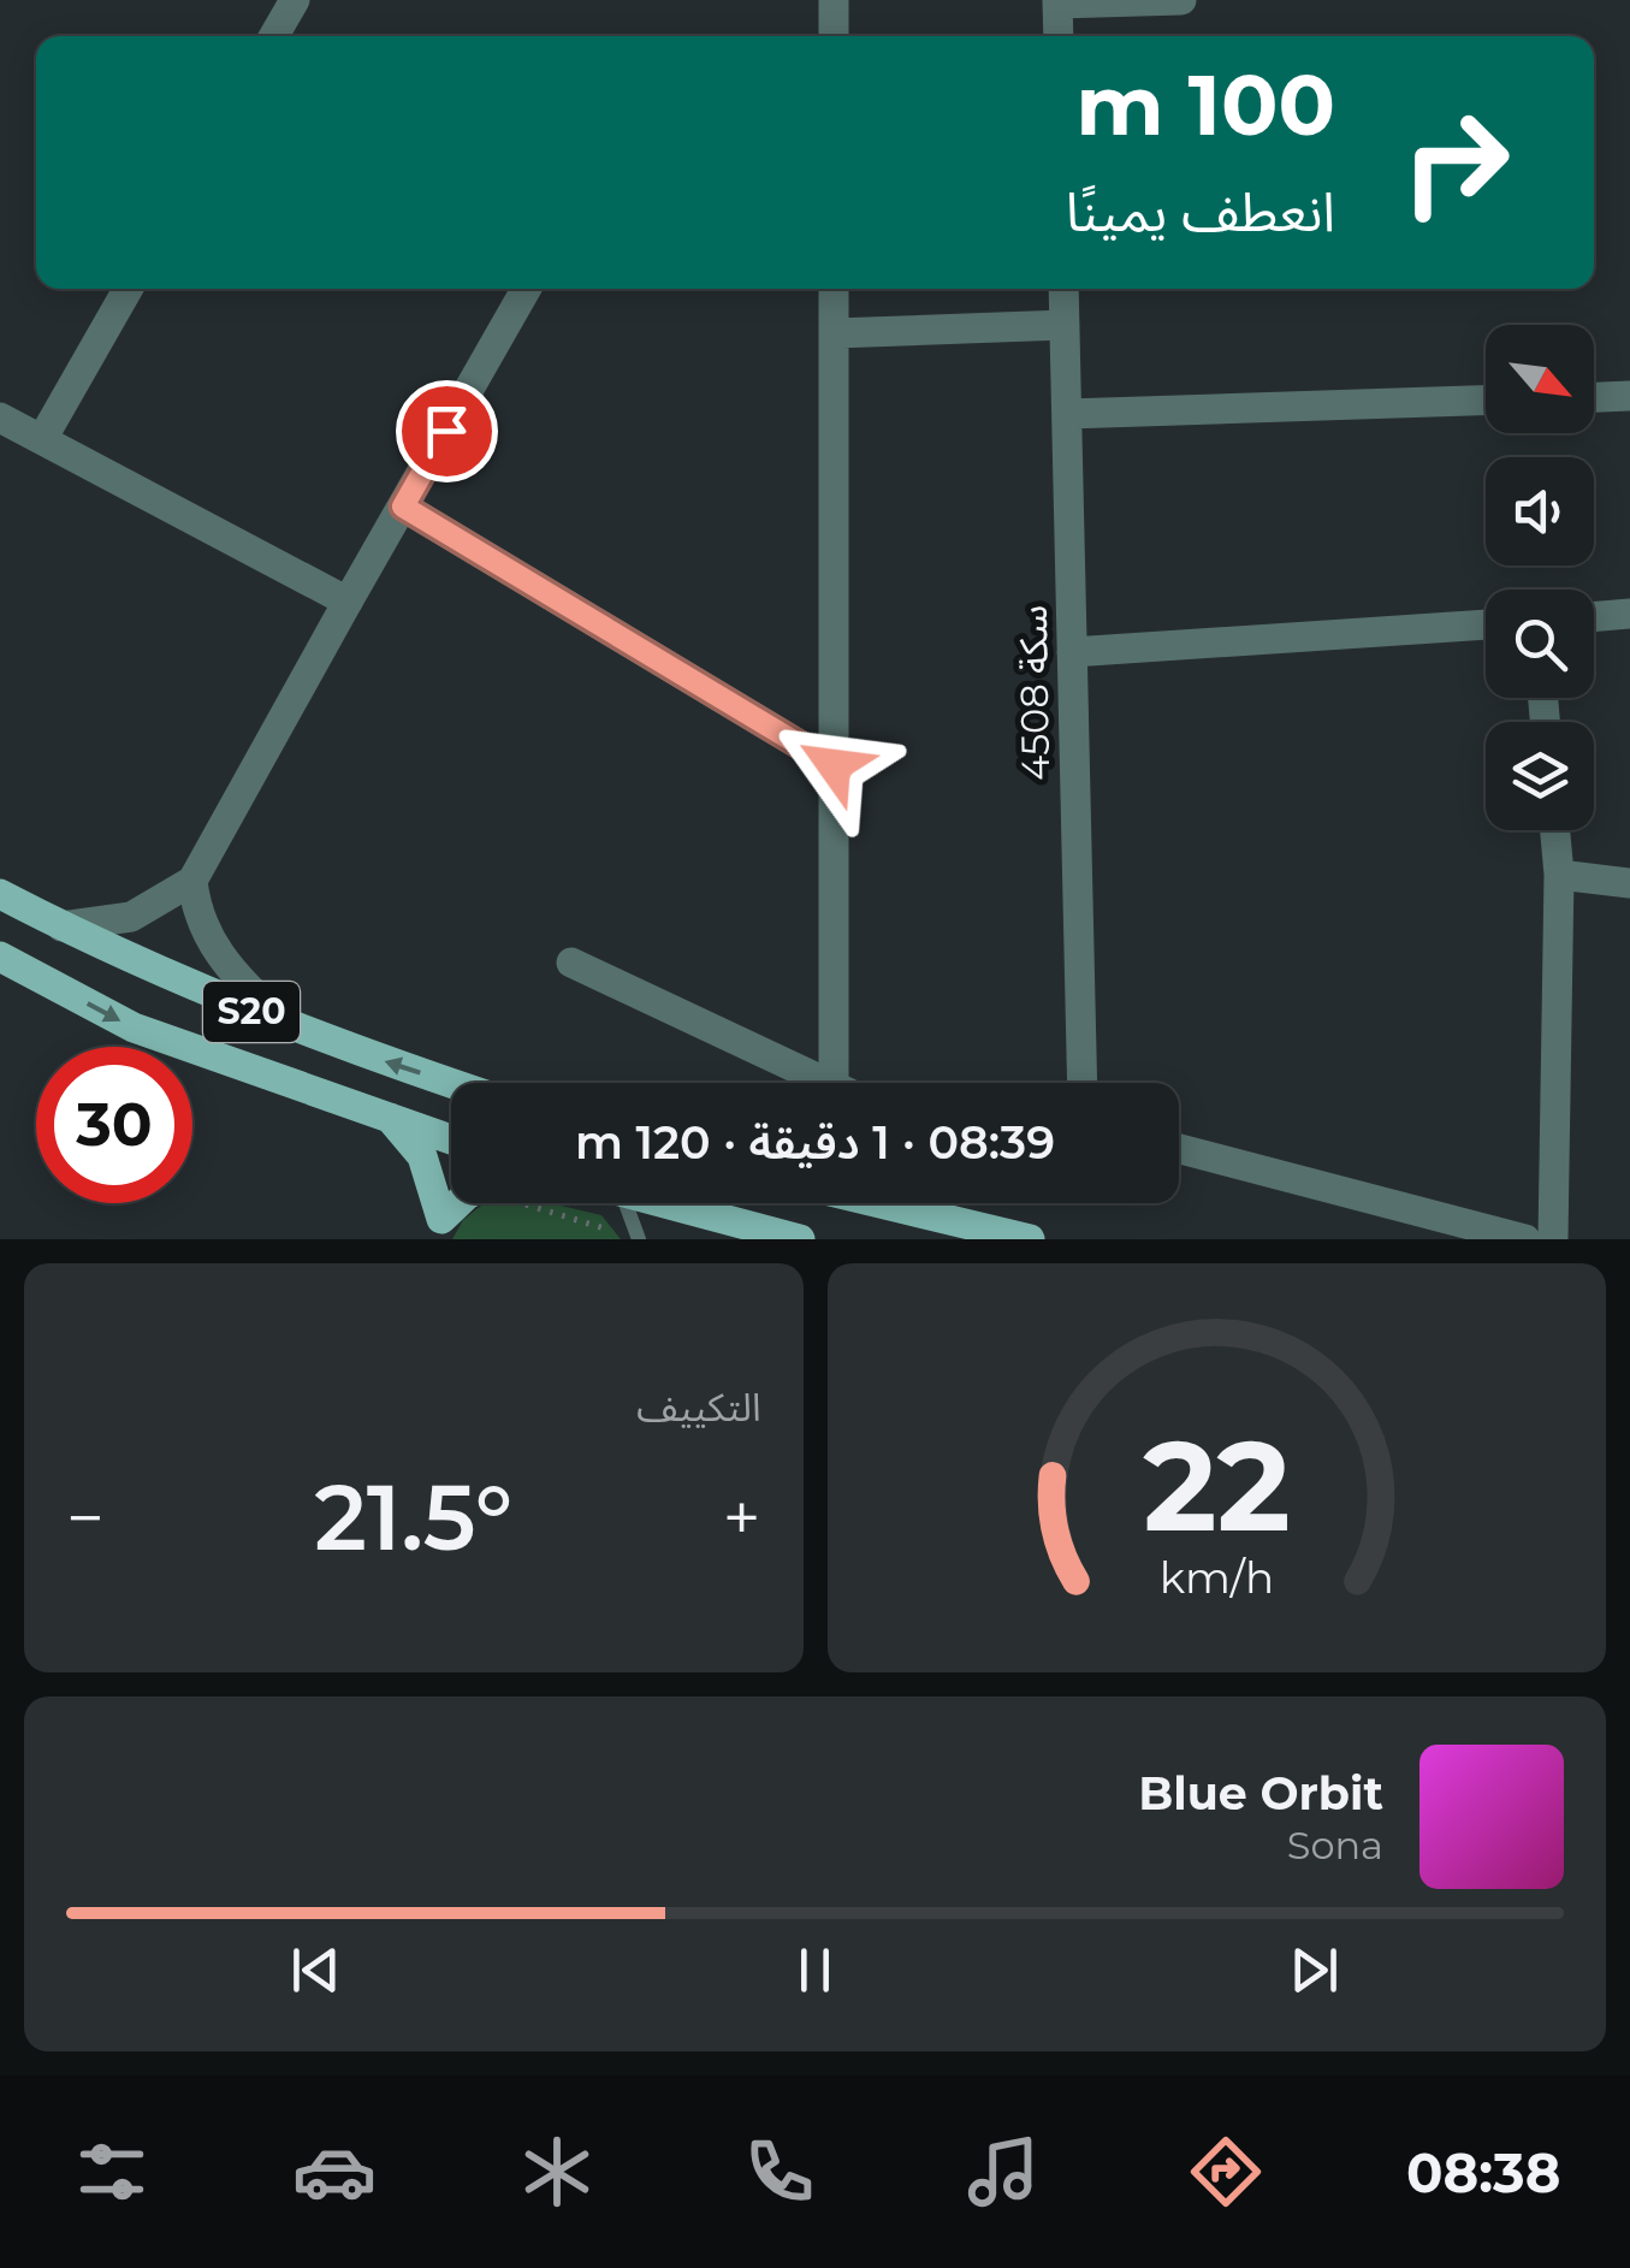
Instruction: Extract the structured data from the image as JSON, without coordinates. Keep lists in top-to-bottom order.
{
  "streets": {
    "main road": ["S20"],
    "street": ["سكة 4508"]
  },
  "north": "bottom right",
  "page": {
    "turn": ["100 m", "انعطف يمينًا"],
    "limit": "30",
    "trip": "08:39 · 1 دقيقة · 120 m",
    "tile": "التكييف",
    "heat": ["−", "21.5°", "+"],
    "song": ["Blue Orbit", "Sona"],
    "tabs": "08:38",
    "gauge": ["22", "km/h"]
  }
}
